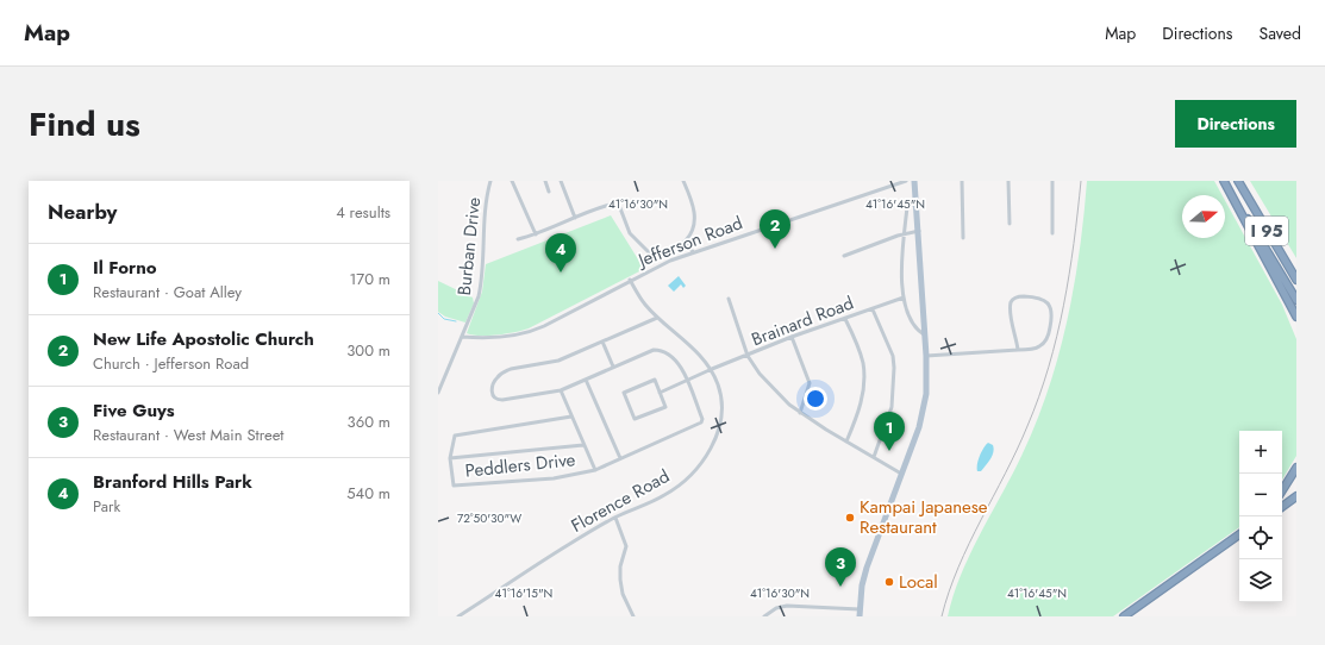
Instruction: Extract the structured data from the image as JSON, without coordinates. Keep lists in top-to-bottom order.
{
  "streets": {
    "highway": ["I 95"],
    "street": [
      "Jefferson Road",
      "Burban Drive",
      "Brainard Road",
      "Peddlers Drive",
      "Florence Road"
    ]
  },
  "crossings": [
    ["Jefferson Road", "Burban Drive"],
    ["Jefferson Road", "Florence Road"],
    ["Brainard Road", "Florence Road"]
  ],
  "places": ["Kampai Japanese Restaurant", "Local"],
  "north": "right",
  "page": {
    "header": "Map",
    "nav": ["Map", "Directions", "Saved"],
    "title": "Find us",
    "buttons": "Directions",
    "heading": ["Nearby", "4 results"],
    "pins": [
      "2",
      "4",
      "1",
      "3"
    ],
    "list": [
      {
        "mark": "1",
        "name": "Il Forno",
        "note": "Restaurant · Goat Alley",
        "value": "170 m"
      },
      {
        "mark": "2",
        "name": "New Life Apostolic Church",
        "note": "Church · Jefferson Road",
        "value": "300 m"
      },
      {
        "mark": "3",
        "name": "Five Guys",
        "note": "Restaurant · West Main Street",
        "value": "360 m"
      },
      {
        "mark": "4",
        "name": "Branford Hills Park",
        "note": "Park",
        "value": "540 m"
      }
    ],
    "map_buttons": ["+", "−"]
  },
  "coordinates": [
    "41°16'30\"N",
    "41°16'45\"N",
    "72°50'30\"W",
    "41°16'15\"N"
  ]
}
